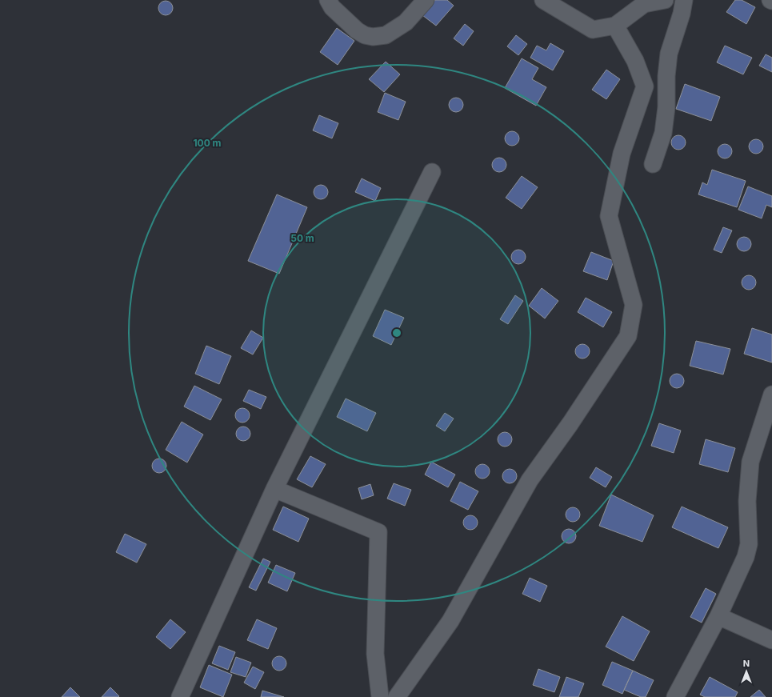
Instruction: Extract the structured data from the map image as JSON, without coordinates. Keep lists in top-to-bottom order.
{
  "north": "top",
  "rings": ["100 m", "50 m"]
}
